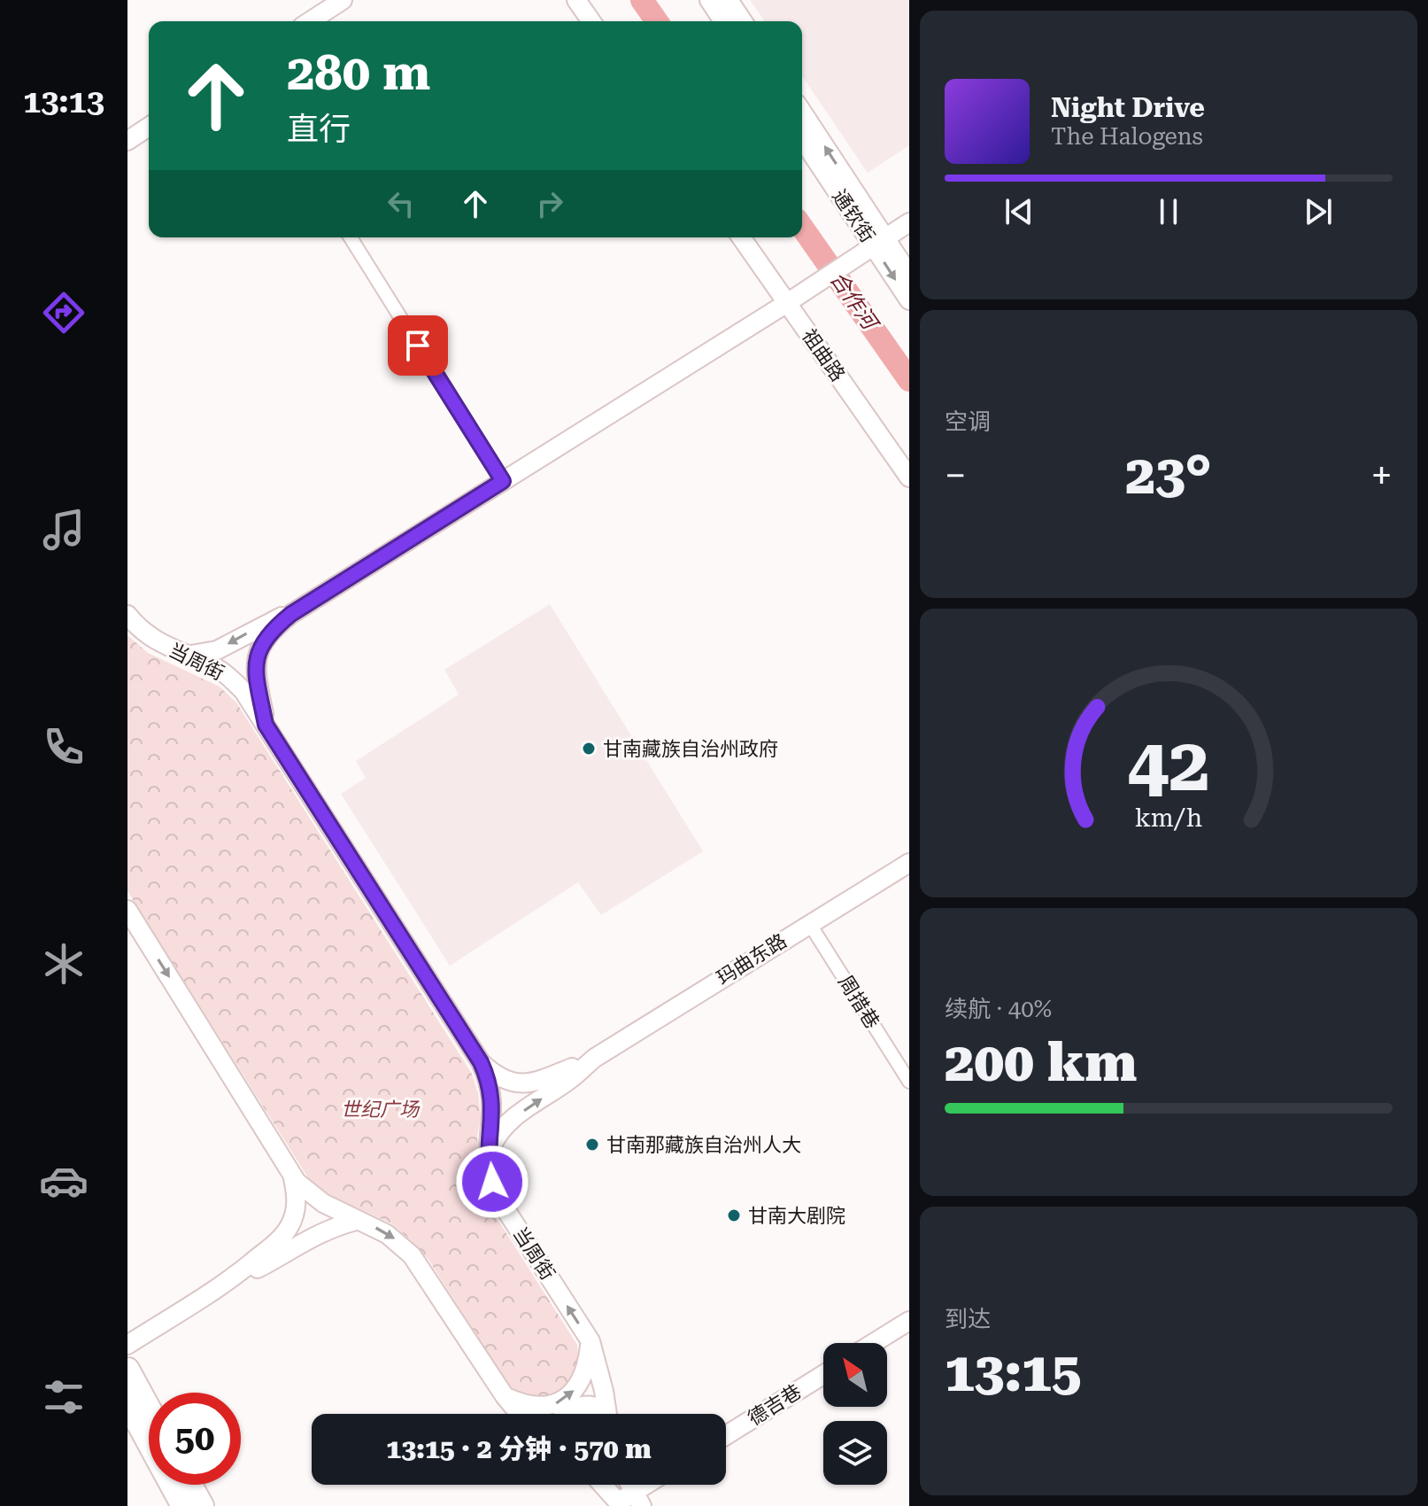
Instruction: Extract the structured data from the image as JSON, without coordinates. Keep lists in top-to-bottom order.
{
  "streets": {
    "street": [
      "通钦街",
      "祖曲路",
      "当周街",
      "玛曲东路",
      "周措巷",
      "德吉巷"
    ]
  },
  "crossings": [
    ["玛曲东路", "周措巷"]
  ],
  "water": ["合作河"],
  "parks": ["世纪广场"],
  "places": ["甘南藏族自治州政府", "甘南那藏族自治州人大", "甘南大剧院"],
  "north": "top left",
  "page": {
    "tabs": "13:13",
    "turn": ["280 m", "直行"],
    "song": ["Night Drive", "The Halogens"],
    "tile": [
      "空调",
      ["续航 · 40%", "200 km"],
      ["到达", "13:15"]
    ],
    "heat": ["−", "23°", "+"],
    "limit": "50",
    "trip": "13:15 · 2 分钟 · 570 m",
    "gauge": ["42", "km/h"]
  }
}
